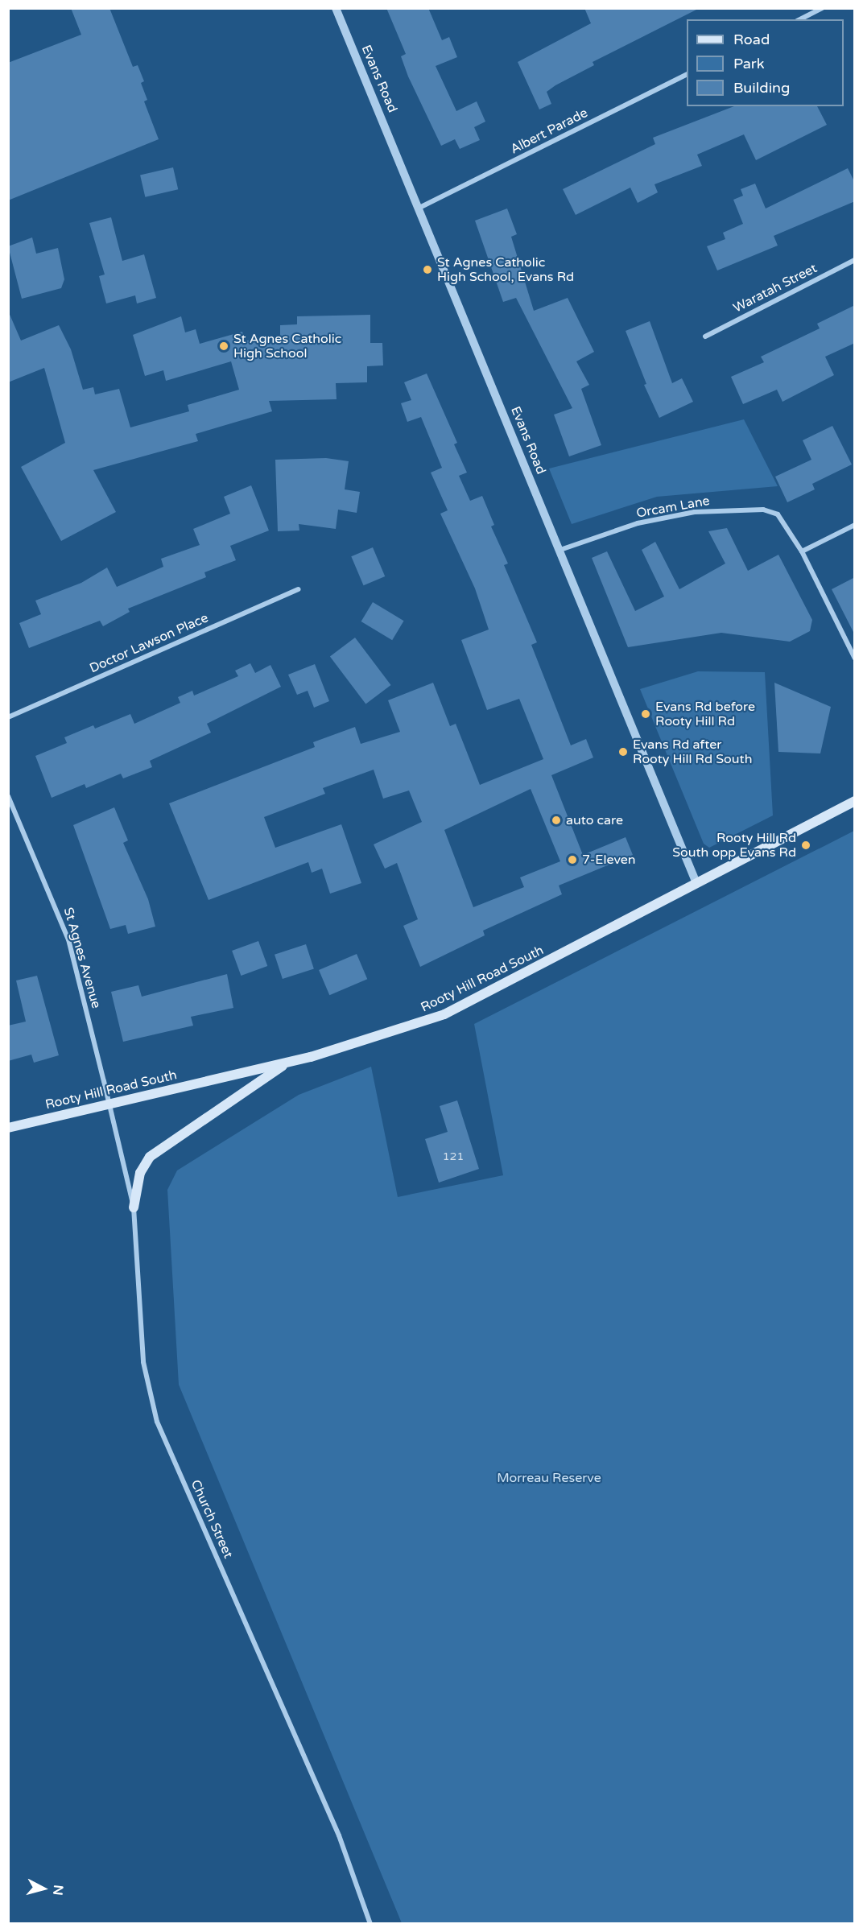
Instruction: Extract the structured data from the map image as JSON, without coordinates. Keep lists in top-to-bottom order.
{
  "streets": {
    "main road": ["Rooty Hill Road South"],
    "street": [
      "Evans Road",
      "Albert Parade",
      "Waratah Street",
      "Orcam Lane",
      "Doctor Lawson Place",
      "St Agnes Avenue",
      "Church Street"
    ]
  },
  "crossings": [
    ["Evans Road", "Albert Parade"],
    ["Evans Road", "Orcam Lane"],
    ["Evans Road", "Rooty Hill Road South"],
    ["St Agnes Avenue", "Rooty Hill Road South"],
    ["St Agnes Avenue", "Church Street"],
    ["Rooty Hill Road South", "Church Street"]
  ],
  "parks": ["Morreau Reserve"],
  "places": [
    "St Agnes Catholic High School, Evans Rd",
    "St Agnes Catholic High School",
    "Evans Rd before Rooty Hill Rd",
    "Evans Rd after Rooty Hill Rd South",
    "auto care",
    "Rooty Hill Rd South opp Evans Rd",
    "7-Eleven"
  ],
  "house_numbers": ["121"],
  "legend": ["Road", "Park", "Building"],
  "north": "right"
}
